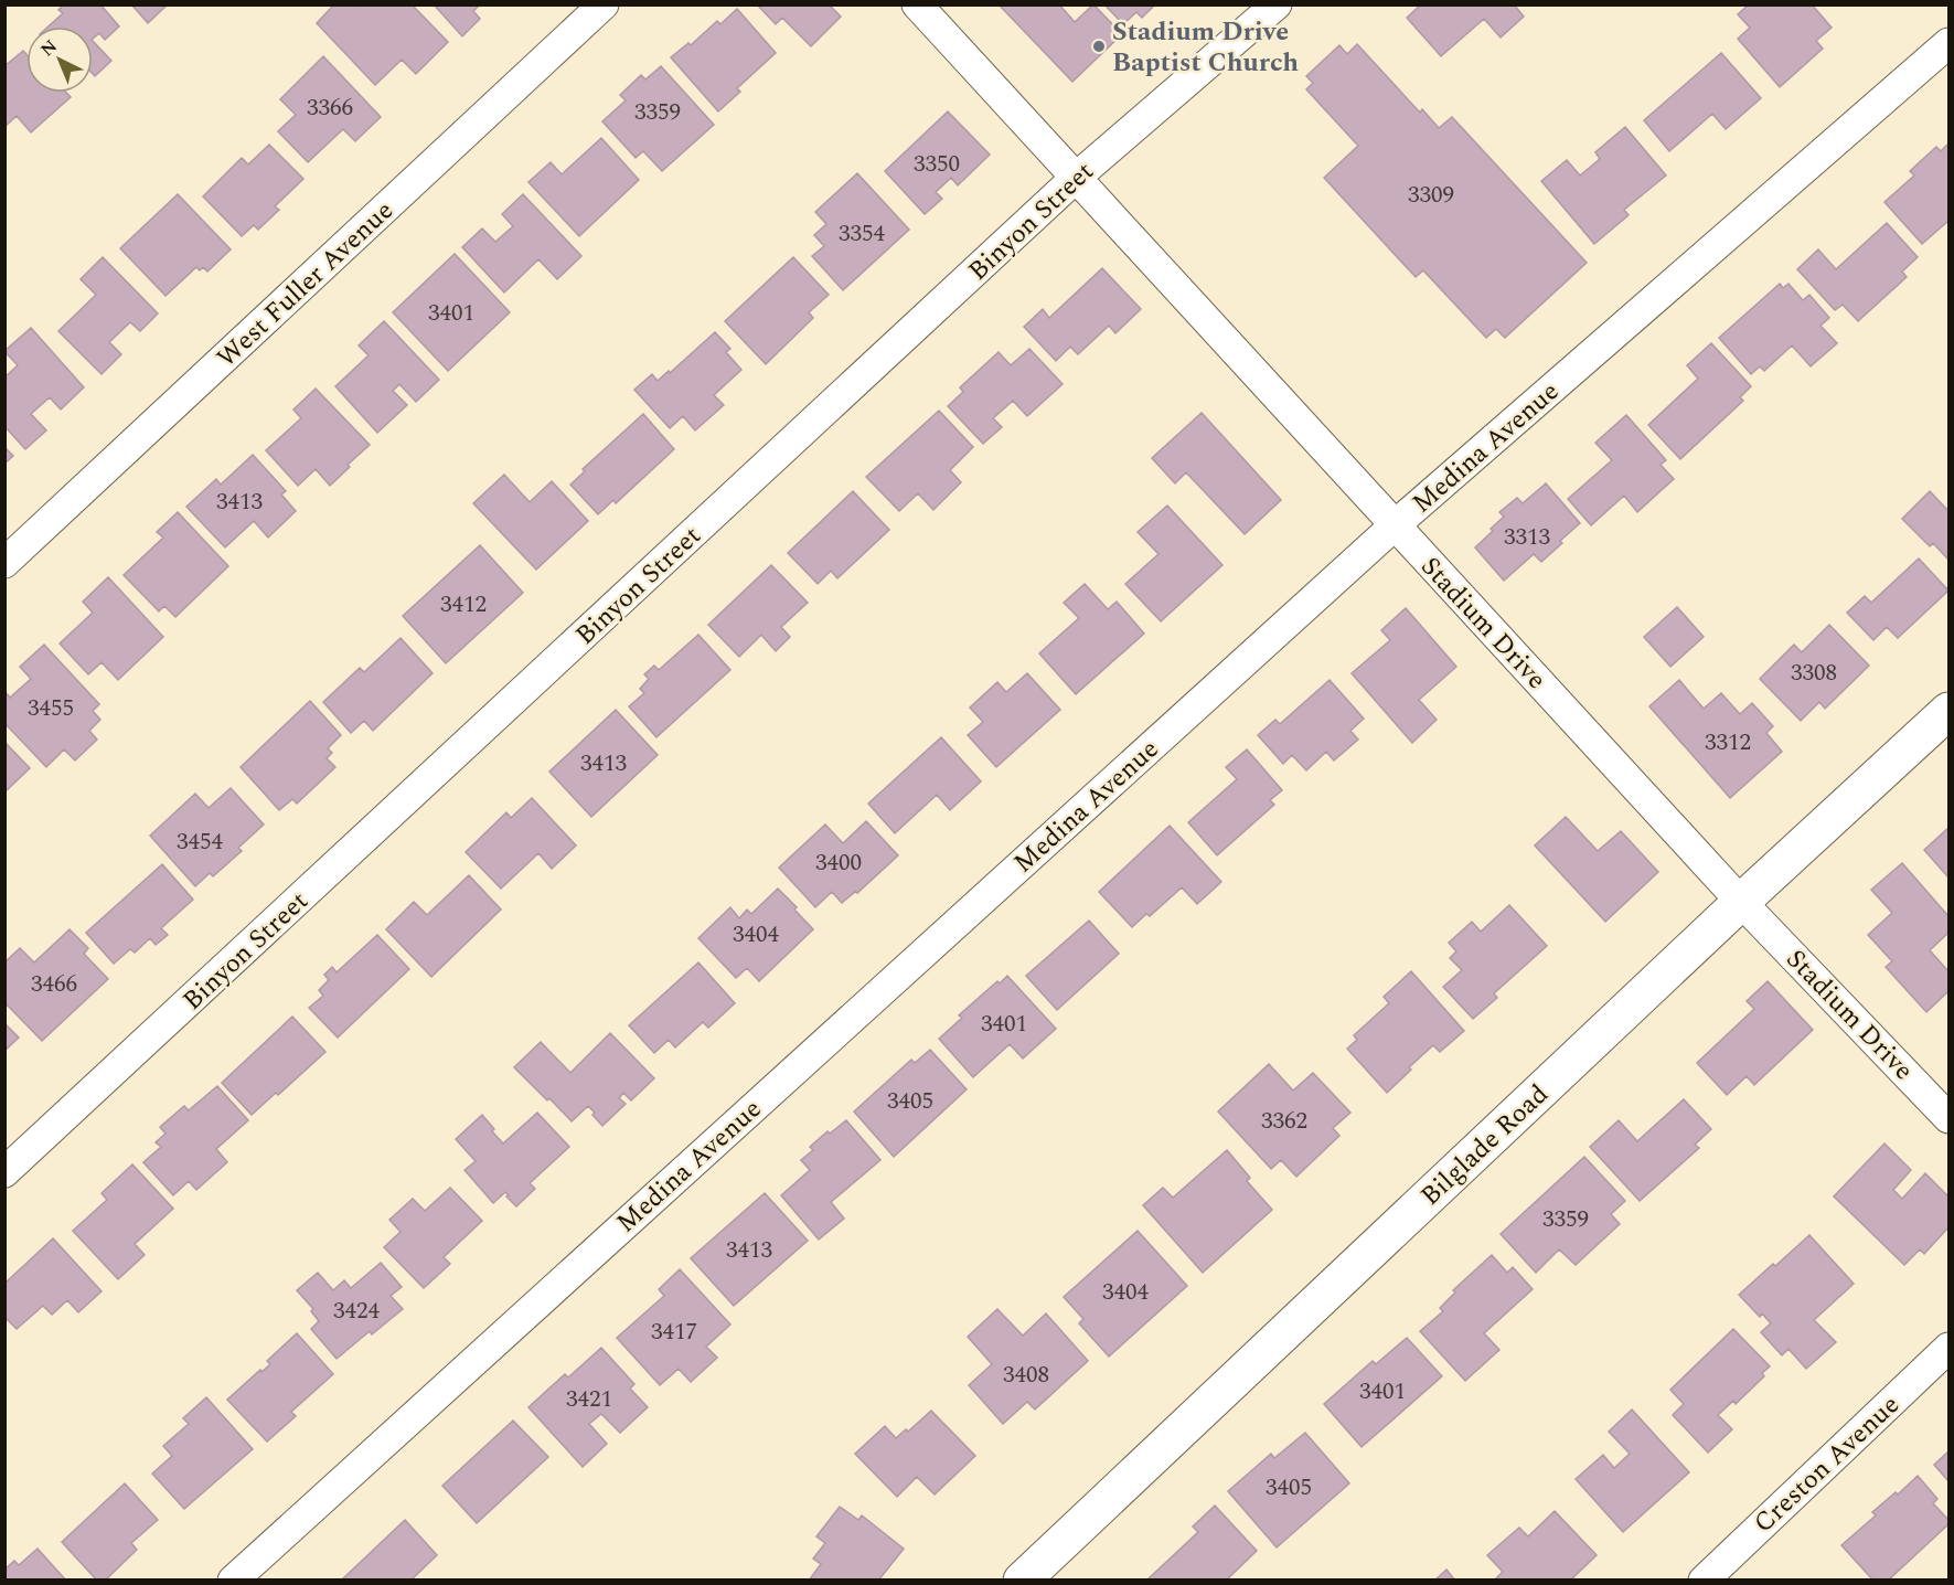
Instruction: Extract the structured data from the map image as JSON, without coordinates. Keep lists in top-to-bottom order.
{
  "streets": {
    "street": [
      "Binyon Street",
      "West Fuller Avenue",
      "Medina Avenue",
      "Stadium Drive",
      "Bilglade Road",
      "Creston Avenue"
    ]
  },
  "crossings": [
    ["Binyon Street", "Stadium Drive"],
    ["Medina Avenue", "Stadium Drive"],
    ["Stadium Drive", "Bilglade Road"]
  ],
  "places": ["Stadium Drive Baptist Church"],
  "house_numbers": [
    "3366",
    "3359",
    "3350",
    "3309",
    "3354",
    "3401",
    "3413",
    "3313",
    "3412",
    "3308",
    "3455",
    "3312",
    "3413",
    "3454",
    "3400",
    "3404",
    "3466",
    "3401",
    "3405",
    "3362",
    "3359",
    "3413",
    "3404",
    "3424",
    "3417",
    "3408",
    "3401",
    "3421",
    "3405"
  ],
  "north": "top left"
}
